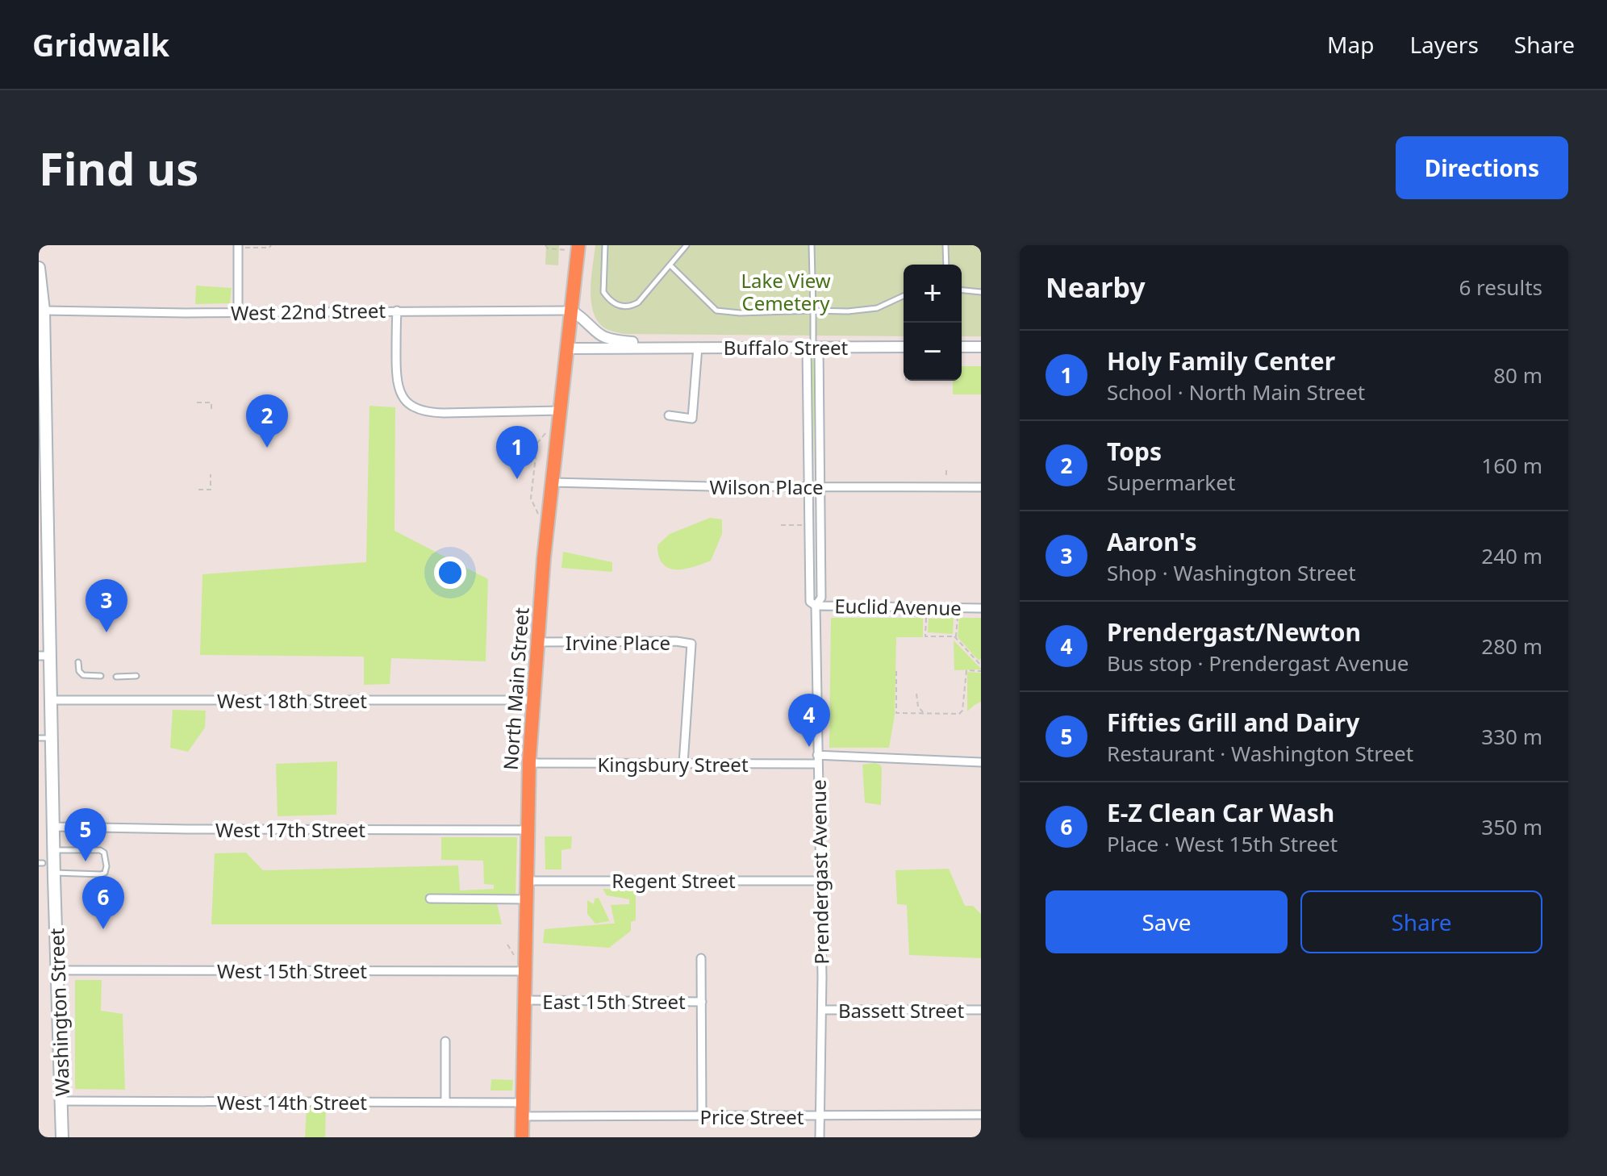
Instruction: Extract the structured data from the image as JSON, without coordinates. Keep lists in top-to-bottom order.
{
  "streets": {
    "highway": ["North Main Street"],
    "main road": ["Washington Street"],
    "street": [
      "West 22nd Street",
      "Buffalo Street",
      "Wilson Place",
      "Euclid Avenue",
      "Irvine Place",
      "West 18th Street",
      "Kingsbury Street",
      "West 17th Street",
      "Prendergast Avenue",
      "Regent Street",
      "West 15th Street",
      "East 15th Street",
      "Bassett Street",
      "West 14th Street",
      "Price Street"
    ]
  },
  "crossings": [
    ["West 22nd Street", "Buffalo Street"],
    ["West 22nd Street", "North Main Street"],
    ["West 22nd Street", "Washington Street"],
    ["Buffalo Street", "North Main Street"],
    ["Wilson Place", "North Main Street"],
    ["Euclid Avenue", "Prendergast Avenue"],
    ["Irvine Place", "North Main Street"],
    ["Irvine Place", "Kingsbury Street"],
    ["North Main Street", "West 18th Street"],
    ["North Main Street", "Kingsbury Street"],
    ["North Main Street", "West 17th Street"],
    ["North Main Street", "Regent Street"],
    ["North Main Street", "West 15th Street"],
    ["North Main Street", "East 15th Street"],
    ["North Main Street", "West 14th Street"],
    ["North Main Street", "Price Street"],
    ["West 18th Street", "Washington Street"],
    ["Kingsbury Street", "Prendergast Avenue"],
    ["West 17th Street", "Washington Street"],
    ["Prendergast Avenue", "Regent Street"],
    ["Prendergast Avenue", "Bassett Street"],
    ["Prendergast Avenue", "Price Street"],
    ["West 15th Street", "Washington Street"],
    ["Washington Street", "West 14th Street"]
  ],
  "parks": ["Lake View Cemetery"],
  "page": {
    "header": "Gridwalk",
    "nav": ["Map", "Layers", "Share"],
    "buttons": [
      "Directions",
      ["Save", "Share"]
    ],
    "title": "Find us",
    "heading": ["Nearby", "6 results"],
    "map_buttons": ["+", "−"],
    "list": [
      {
        "mark": "1",
        "name": "Holy Family Center",
        "note": "School · North Main Street",
        "value": "80 m"
      },
      {
        "mark": "2",
        "name": "Tops",
        "note": "Supermarket",
        "value": "160 m"
      },
      {
        "mark": "3",
        "name": "Aaron's",
        "note": "Shop · Washington Street",
        "value": "240 m"
      },
      {
        "mark": "4",
        "name": "Prendergast/Newton",
        "note": "Bus stop · Prendergast Avenue",
        "value": "280 m"
      },
      {
        "mark": "5",
        "name": "Fifties Grill and Dairy",
        "note": "Restaurant · Washington Street",
        "value": "330 m"
      },
      {
        "mark": "6",
        "name": "E-Z Clean Car Wash",
        "note": "Place · West 15th Street",
        "value": "350 m"
      }
    ],
    "pins": [
      "2",
      "1",
      "3",
      "4",
      "5",
      "6"
    ]
  }
}
